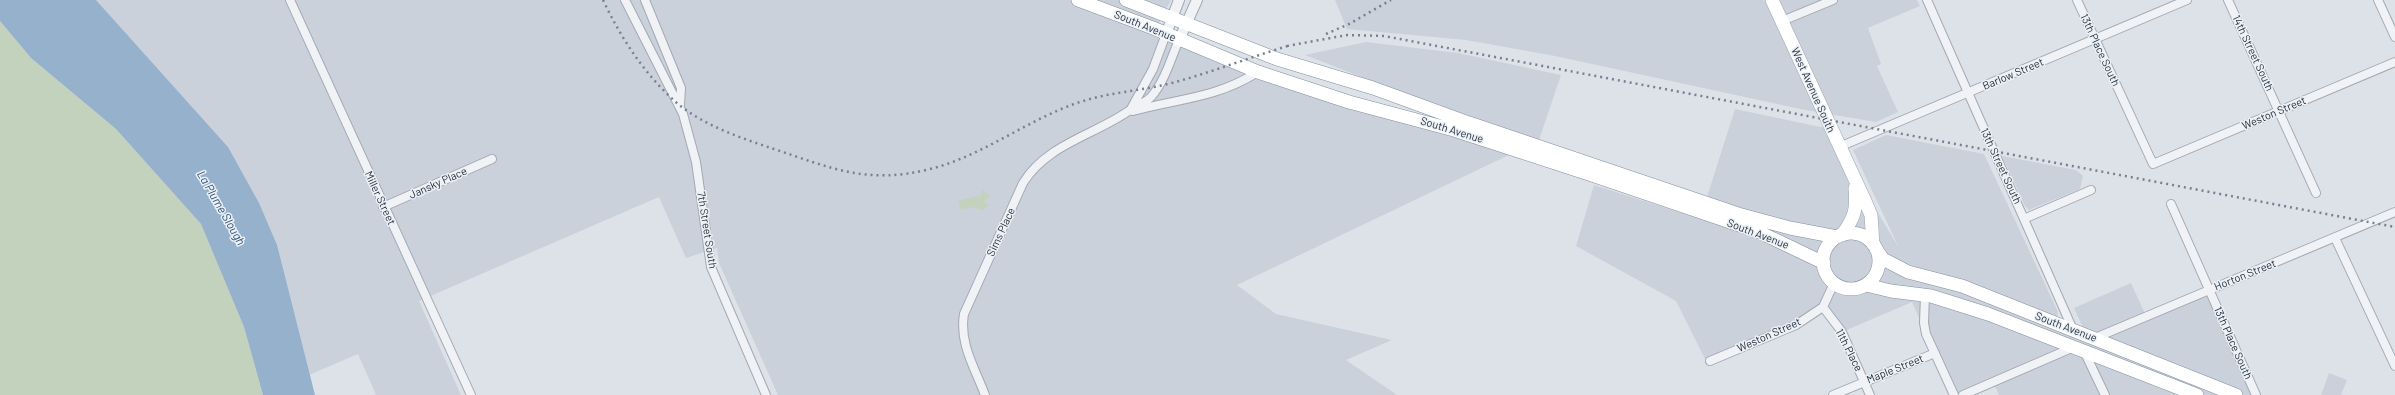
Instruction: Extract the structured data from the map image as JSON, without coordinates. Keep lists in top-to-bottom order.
{
  "streets": {
    "main road": ["South Avenue", "West Avenue South"],
    "street": [
      "13th Place South",
      "14th Street South",
      "Barlow Street",
      "Weston Street",
      "13th Street South",
      "Jansky Place",
      "Miller Street",
      "7th Street South",
      "Sims Place",
      "Horton Street",
      "11th Place",
      "Maple Street"
    ]
  },
  "crossings": [
    ["South Avenue", "West Avenue South"],
    ["South Avenue", "13th Street South"],
    ["South Avenue", "Sims Place"],
    ["South Avenue", "Horton Street"],
    ["13th Place South", "Barlow Street"],
    ["13th Place South", "Weston Street"],
    ["13th Place South", "Horton Street"],
    ["14th Street South", "Weston Street"],
    ["Barlow Street", "West Avenue South"],
    ["Barlow Street", "13th Street South"],
    ["Weston Street", "11th Place"],
    ["Jansky Place", "Miller Street"],
    ["11th Place", "Maple Street"]
  ],
  "water": ["La Plume Slough"]
}
